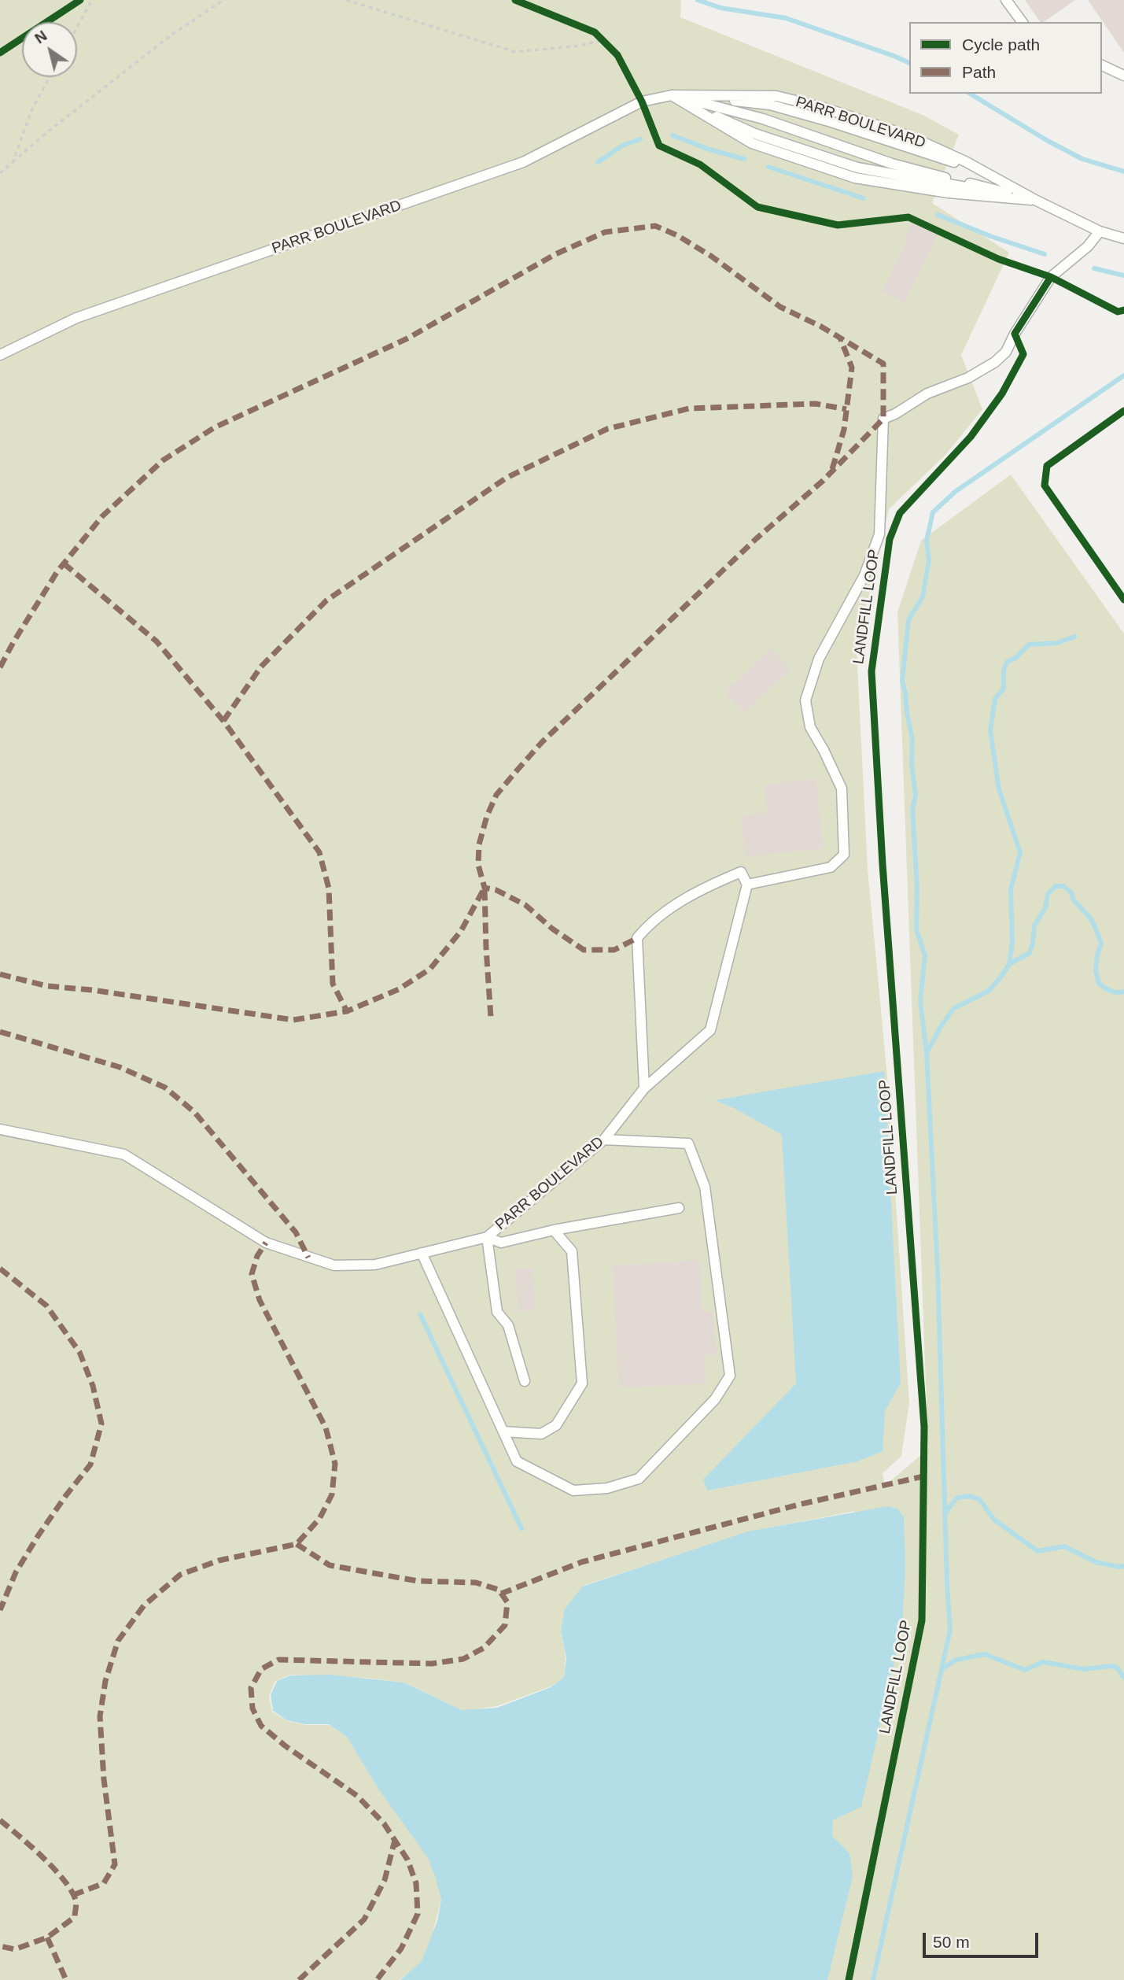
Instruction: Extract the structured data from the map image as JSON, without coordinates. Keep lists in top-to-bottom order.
{
  "streets": {
    "lane": ["PARR BOULEVARD"],
    "cycle path": ["LANDFILL LOOP"]
  },
  "legend": ["Cycle path", "Path"],
  "scale_bar": "50 m",
  "north": "top left"
}
